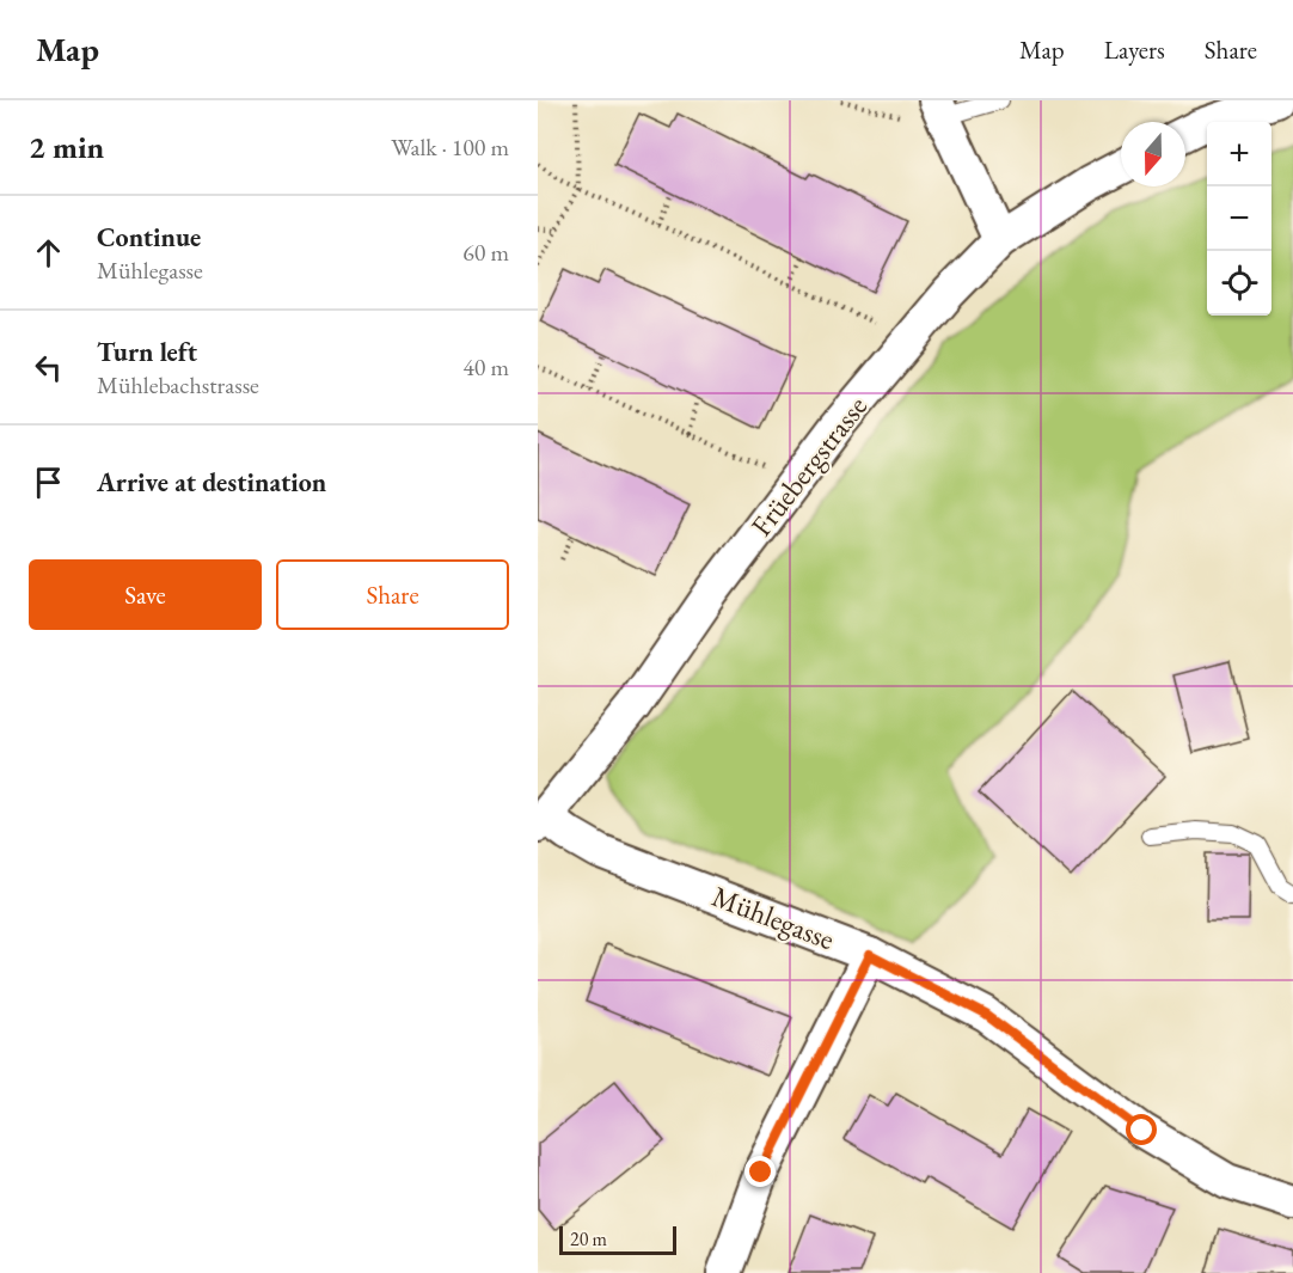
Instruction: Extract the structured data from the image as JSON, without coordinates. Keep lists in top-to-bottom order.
{
  "streets": {
    "street": ["Früebergstrasse", "Mühlegasse"]
  },
  "crossings": [
    ["Früebergstrasse", "Mühlegasse"]
  ],
  "scale_bar": "20 m",
  "north": "bottom",
  "page": {
    "header": "Map",
    "nav": ["Map", "Layers", "Share"],
    "heading": ["2 min", "Walk · 100 m"],
    "map_buttons": ["+", "−"],
    "list": [
      ["Continue", "Mühlegasse", "60 m"],
      ["Turn left", "Mühlebachstrasse", "40 m"],
      "Arrive at destination"
    ],
    "buttons": ["Save", "Share"],
    "scale": "20 m"
  }
}
